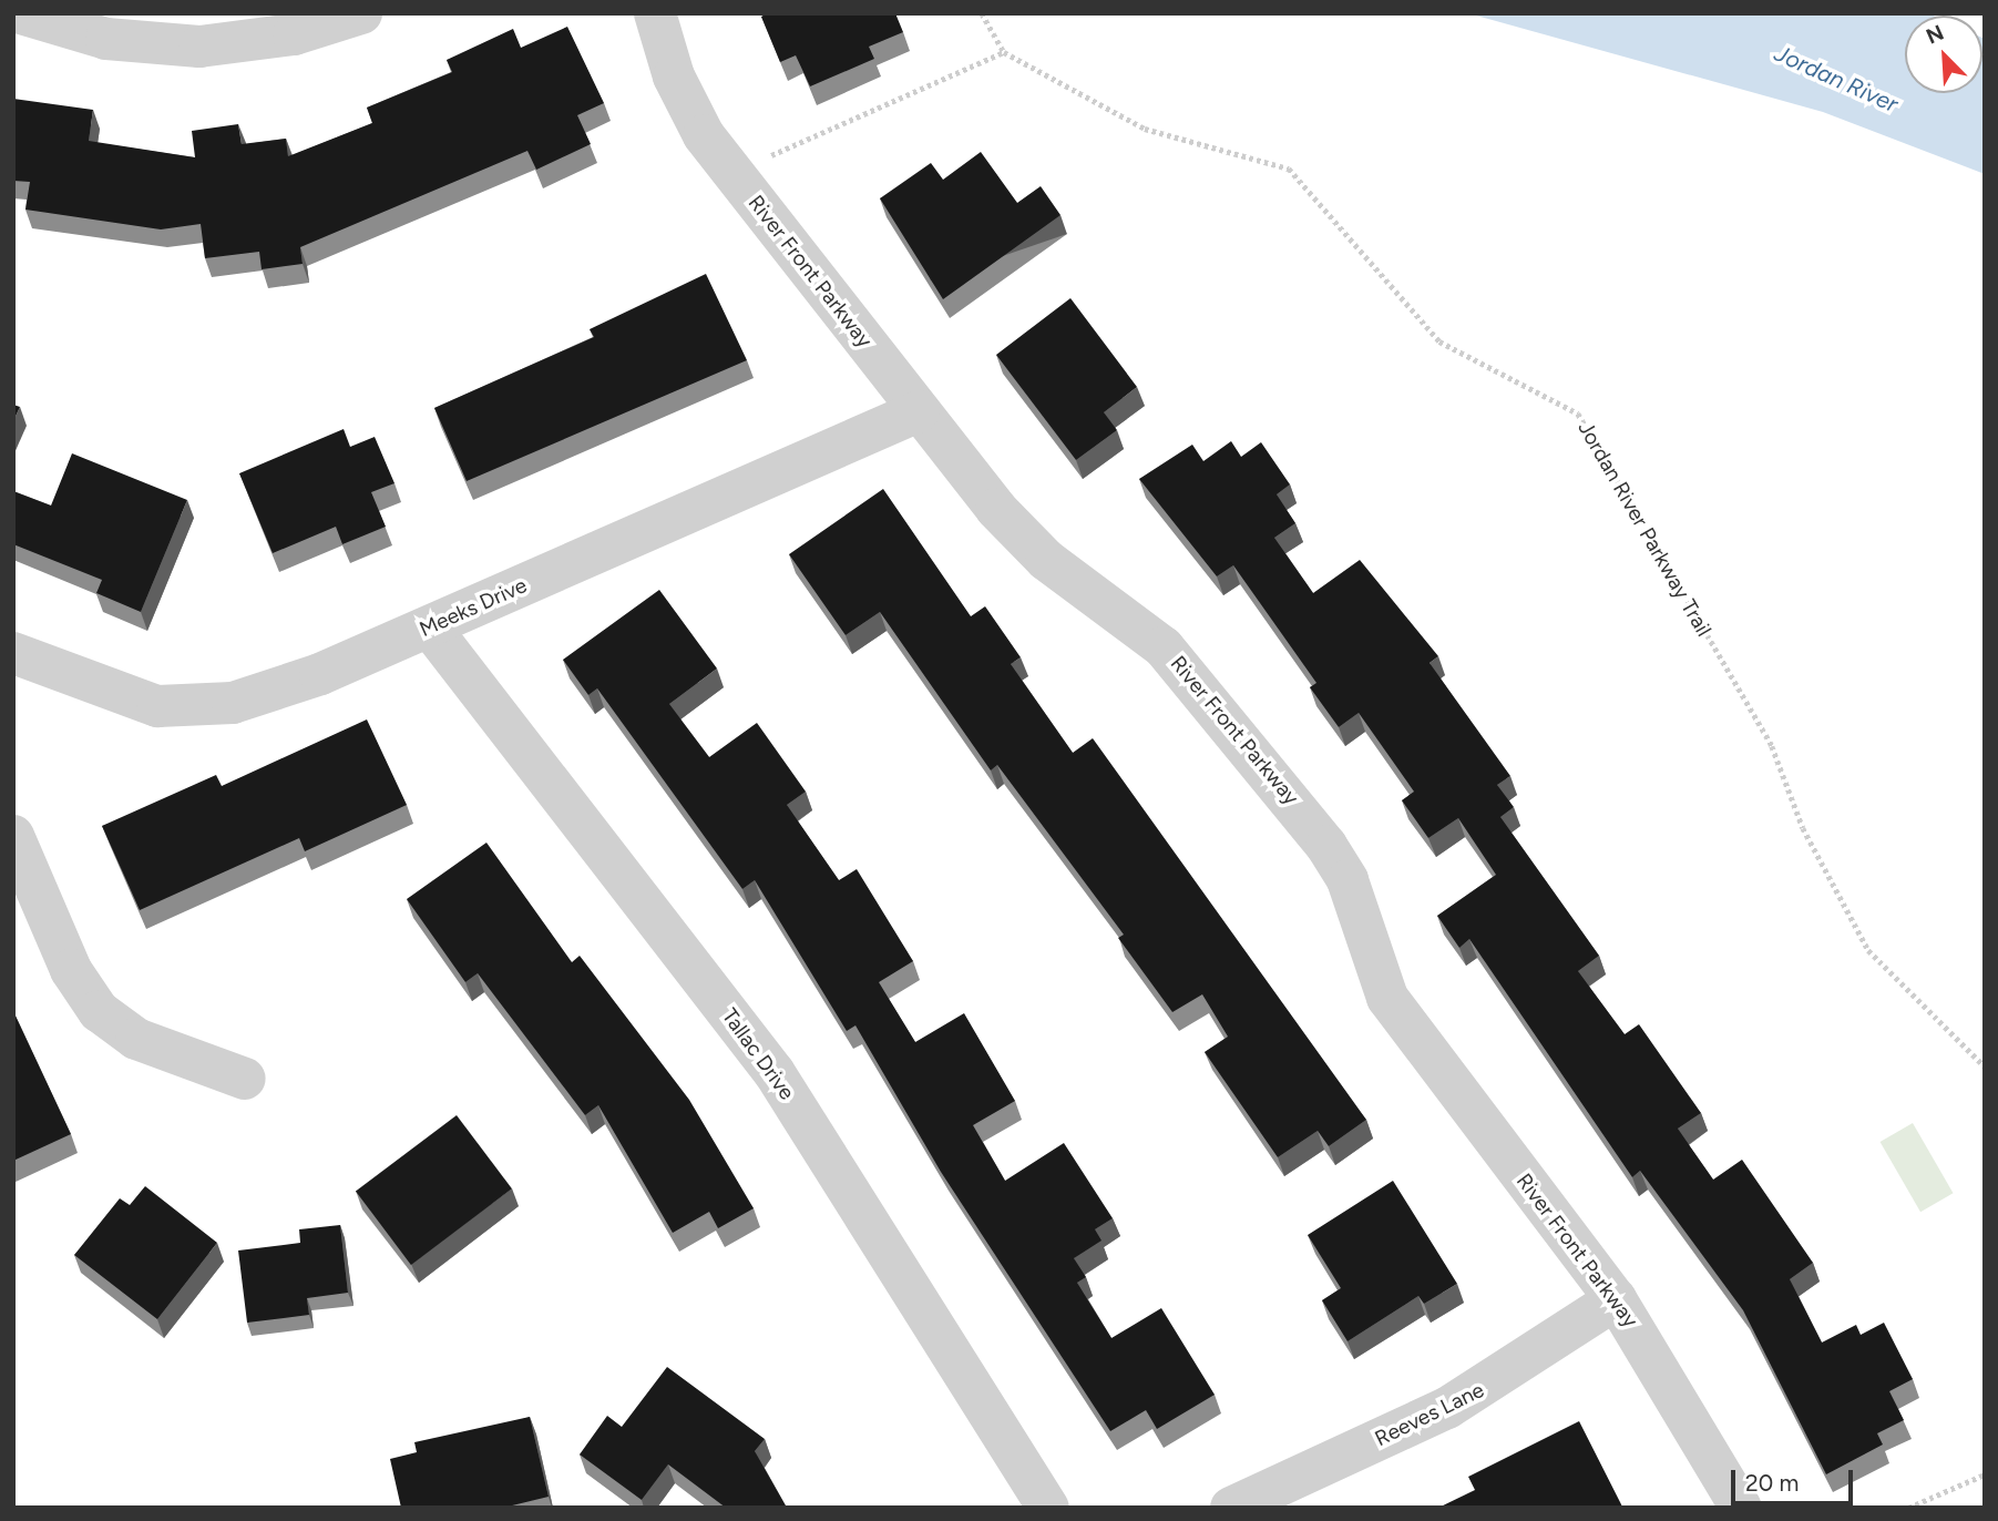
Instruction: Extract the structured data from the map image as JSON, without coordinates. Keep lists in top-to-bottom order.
{
  "streets": {
    "street": [
      "River Front Parkway",
      "Meeks Drive",
      "Tallac Drive",
      "Reeves Lane"
    ],
    "path": ["Jordan River Parkway Trail"]
  },
  "crossings": [
    ["River Front Parkway", "Meeks Drive"],
    ["River Front Parkway", "Reeves Lane"],
    ["Meeks Drive", "Tallac Drive"]
  ],
  "water": ["Jordan River"],
  "scale_bar": "20 m",
  "north": "top left"
}
